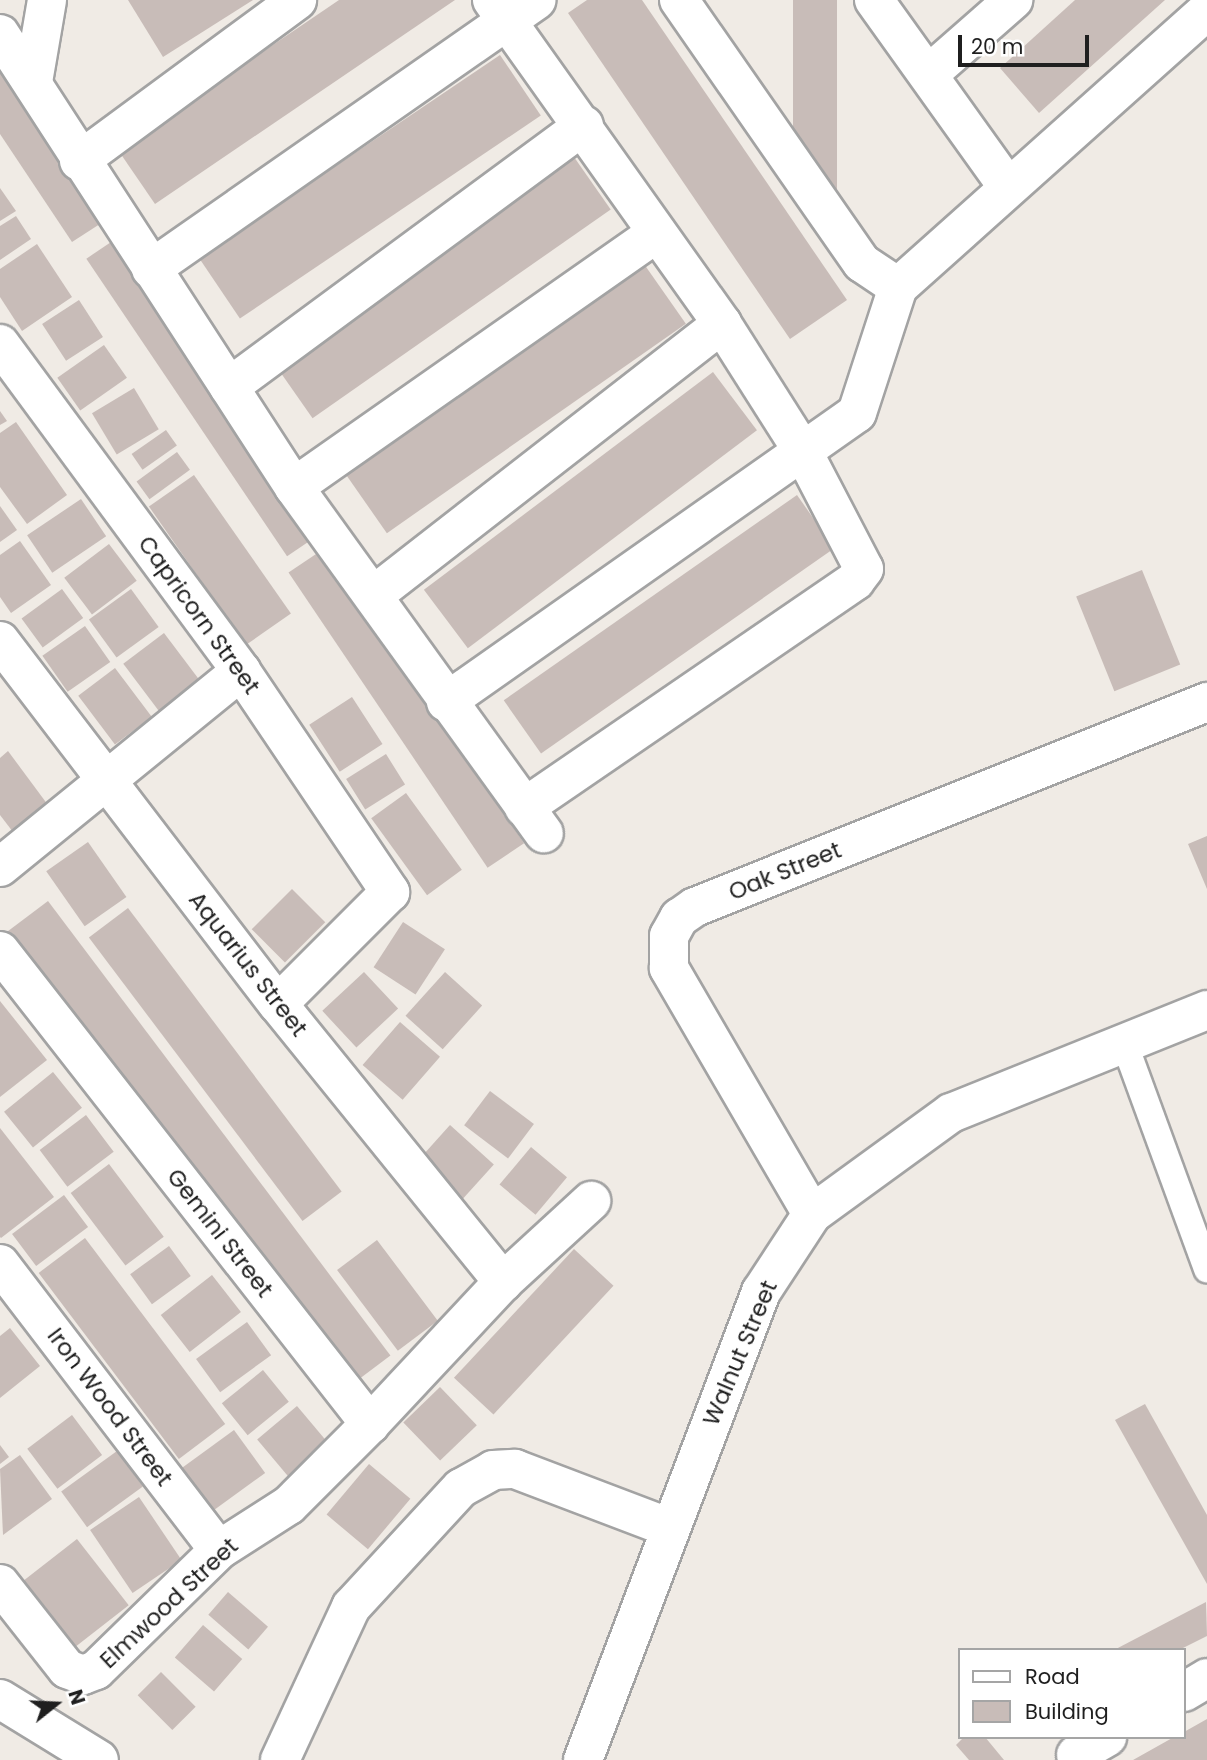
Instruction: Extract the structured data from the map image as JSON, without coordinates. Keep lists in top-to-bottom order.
{
  "streets": {
    "street": [
      "Capricorn Street",
      "Oak Street",
      "Aquarius Street",
      "Gemini Street",
      "Walnut Street",
      "Iron Wood Street",
      "Elmwood Street"
    ]
  },
  "crossings": [
    ["Capricorn Street", "Aquarius Street"],
    ["Oak Street", "Walnut Street"],
    ["Gemini Street", "Elmwood Street"],
    ["Iron Wood Street", "Elmwood Street"]
  ],
  "legend": ["Road", "Building"],
  "scale_bar": "20 m",
  "north": "right"
}
